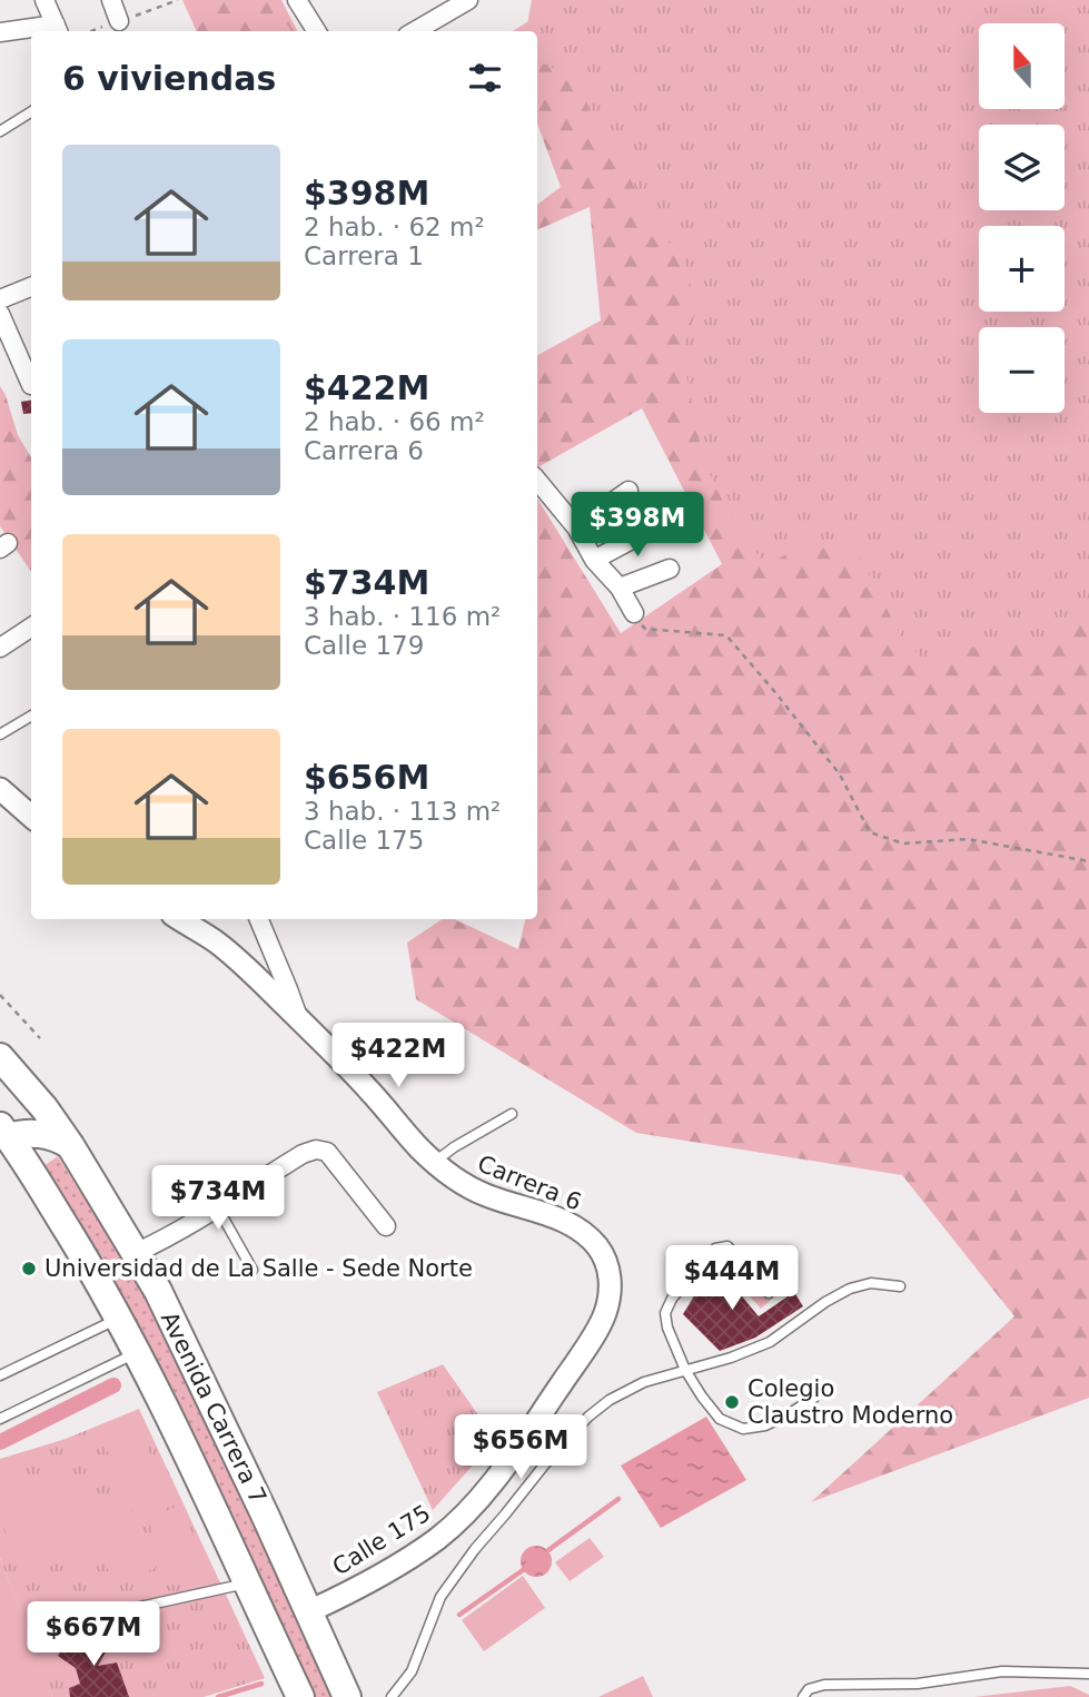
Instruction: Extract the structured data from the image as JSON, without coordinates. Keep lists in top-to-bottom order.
{
  "streets": {
    "main road": ["Avenida Carrera 7"],
    "street": ["Carrera 6", "Calle 175"]
  },
  "crossings": [
    ["Carrera 6", "Calle 175"],
    ["Avenida Carrera 7", "Calle 175"]
  ],
  "places": ["Universidad de La Salle - Sede Norte", "Colegio Claustro Moderno"],
  "north": "top",
  "page": {
    "map_buttons": ["+", "−"],
    "heading": "6 viviendas",
    "list": [
      {
        "name": "$398M",
        "note": "2 hab. · 62 m² · Carrera 1"
      },
      {
        "name": "$422M",
        "note": "2 hab. · 66 m² · Carrera 6"
      },
      {
        "name": "$734M",
        "note": "3 hab. · 116 m² · Calle 179"
      },
      {
        "name": "$656M",
        "note": "3 hab. · 113 m² · Calle 175"
      }
    ],
    "price": [
      "$398M",
      "$422M",
      "$734M",
      "$444M",
      "$656M",
      "$667M"
    ]
  }
}
